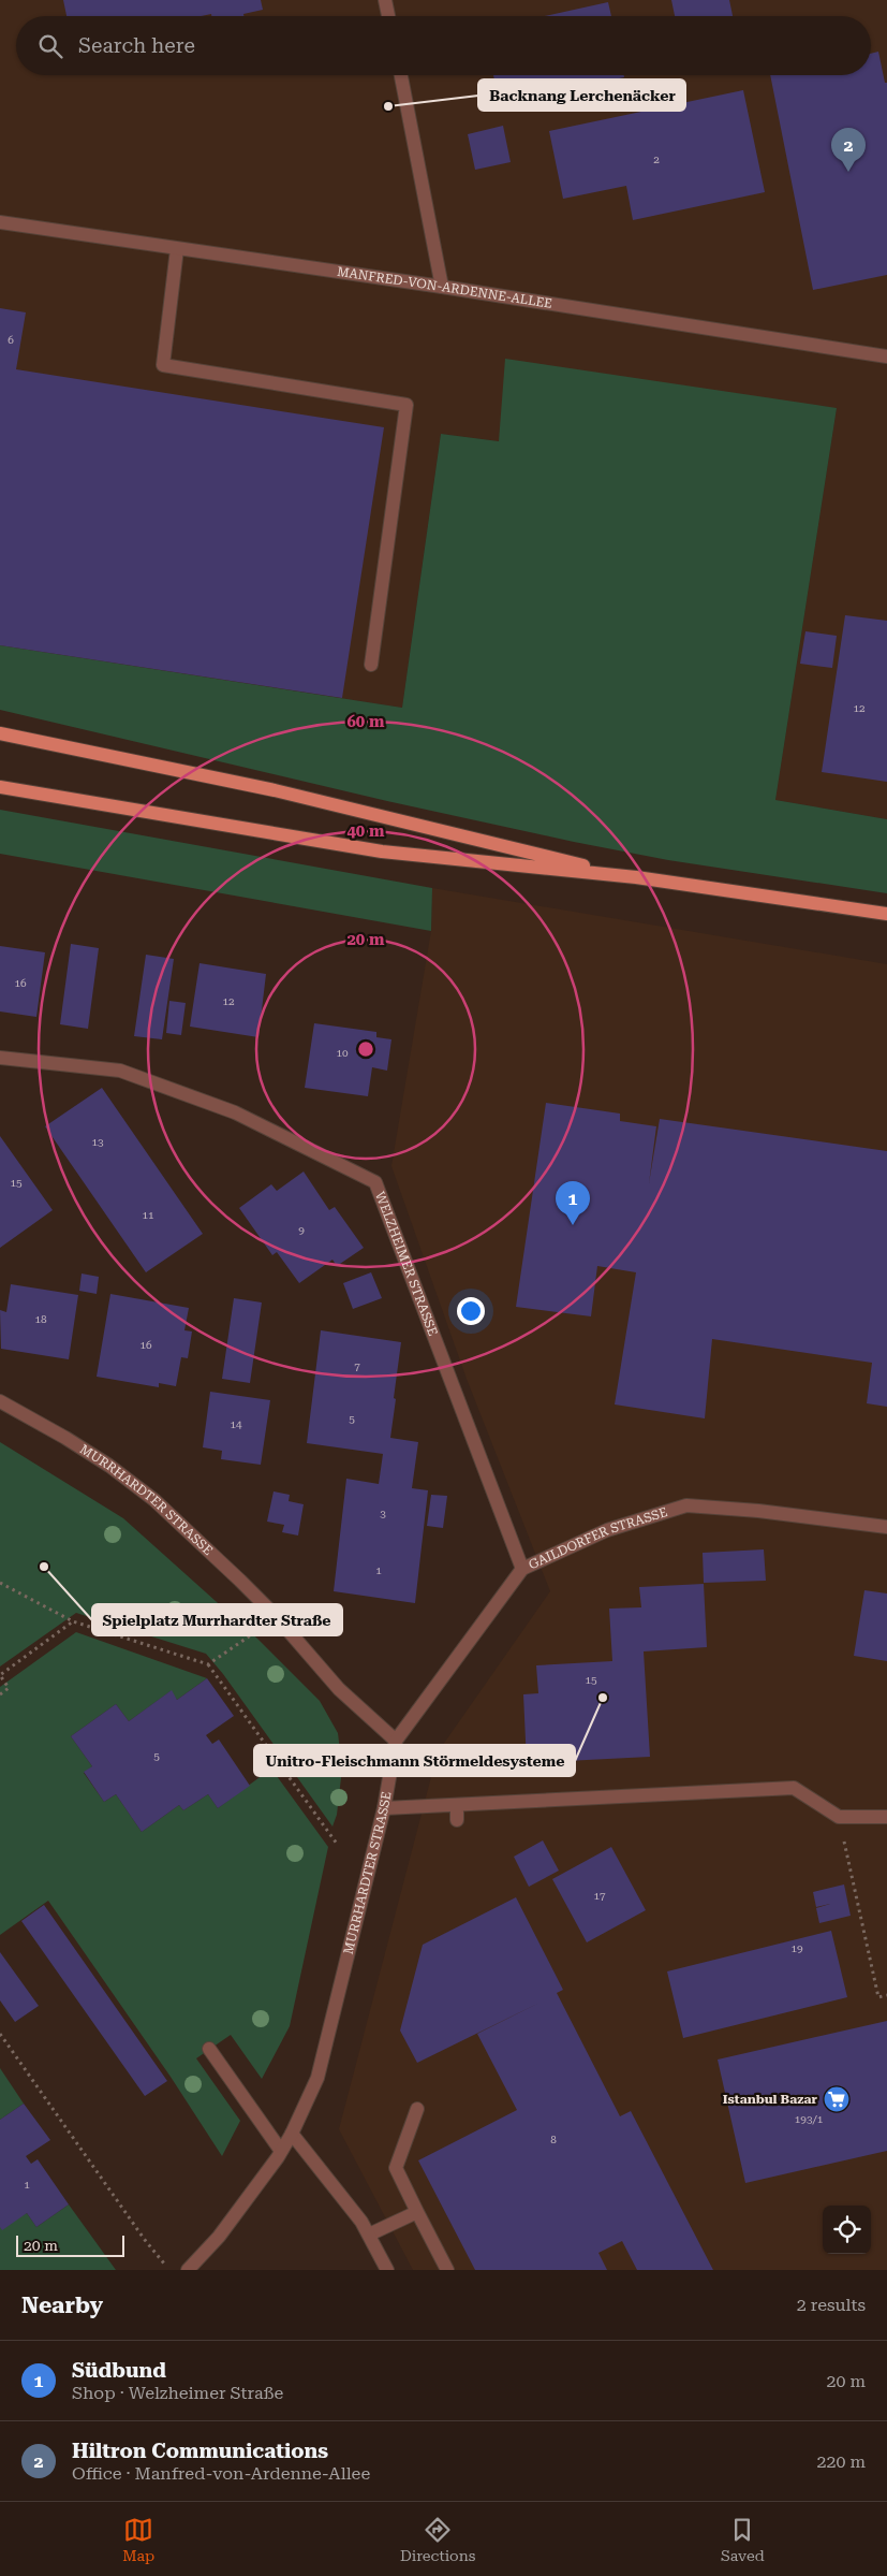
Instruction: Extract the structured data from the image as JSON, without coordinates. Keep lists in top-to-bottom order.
{
  "streets": {
    "street": [
      "MANFRED-VON-ARDENNE-ALLEE",
      "WELZHEIMER STRASSE",
      "MURRHARDTER STRASSE",
      "GAILDORFER STRASSE"
    ]
  },
  "crossings": [
    ["WELZHEIMER STRASSE", "GAILDORFER STRASSE"],
    ["MURRHARDTER STRASSE", "GAILDORFER STRASSE"]
  ],
  "places": {
    "other": ["Backnang Lerchenäcker", "Spielplatz Murrhardter Straße", "Unitro-Fleischmann Störmeldesysteme"],
    "supermarket": ["Istanbul Bazar"]
  },
  "house_numbers": [
    "2",
    "6",
    "12",
    "16",
    "12",
    "10",
    "13",
    "15",
    "11",
    "9",
    "18",
    "16",
    "7",
    "5",
    "14",
    "3",
    "1",
    "15",
    "5",
    "17",
    "19",
    "193/1",
    "8",
    "1"
  ],
  "scale_bar": "20 m",
  "page": {
    "search": "Search here",
    "pins": ["2", "1"],
    "scale": "20 m",
    "heading": ["Nearby", "2 results"],
    "list": [
      {
        "mark": "1",
        "name": "Südbund",
        "note": "Shop · Welzheimer Straße",
        "value": "20 m"
      },
      {
        "mark": "2",
        "name": "Hiltron Communications",
        "note": "Office · Manfred-von-Ardenne-Allee",
        "value": "220 m"
      }
    ],
    "nav": ["Map", "Directions", "Saved"]
  },
  "rings": ["60 m", "40 m", "20 m"]
}
